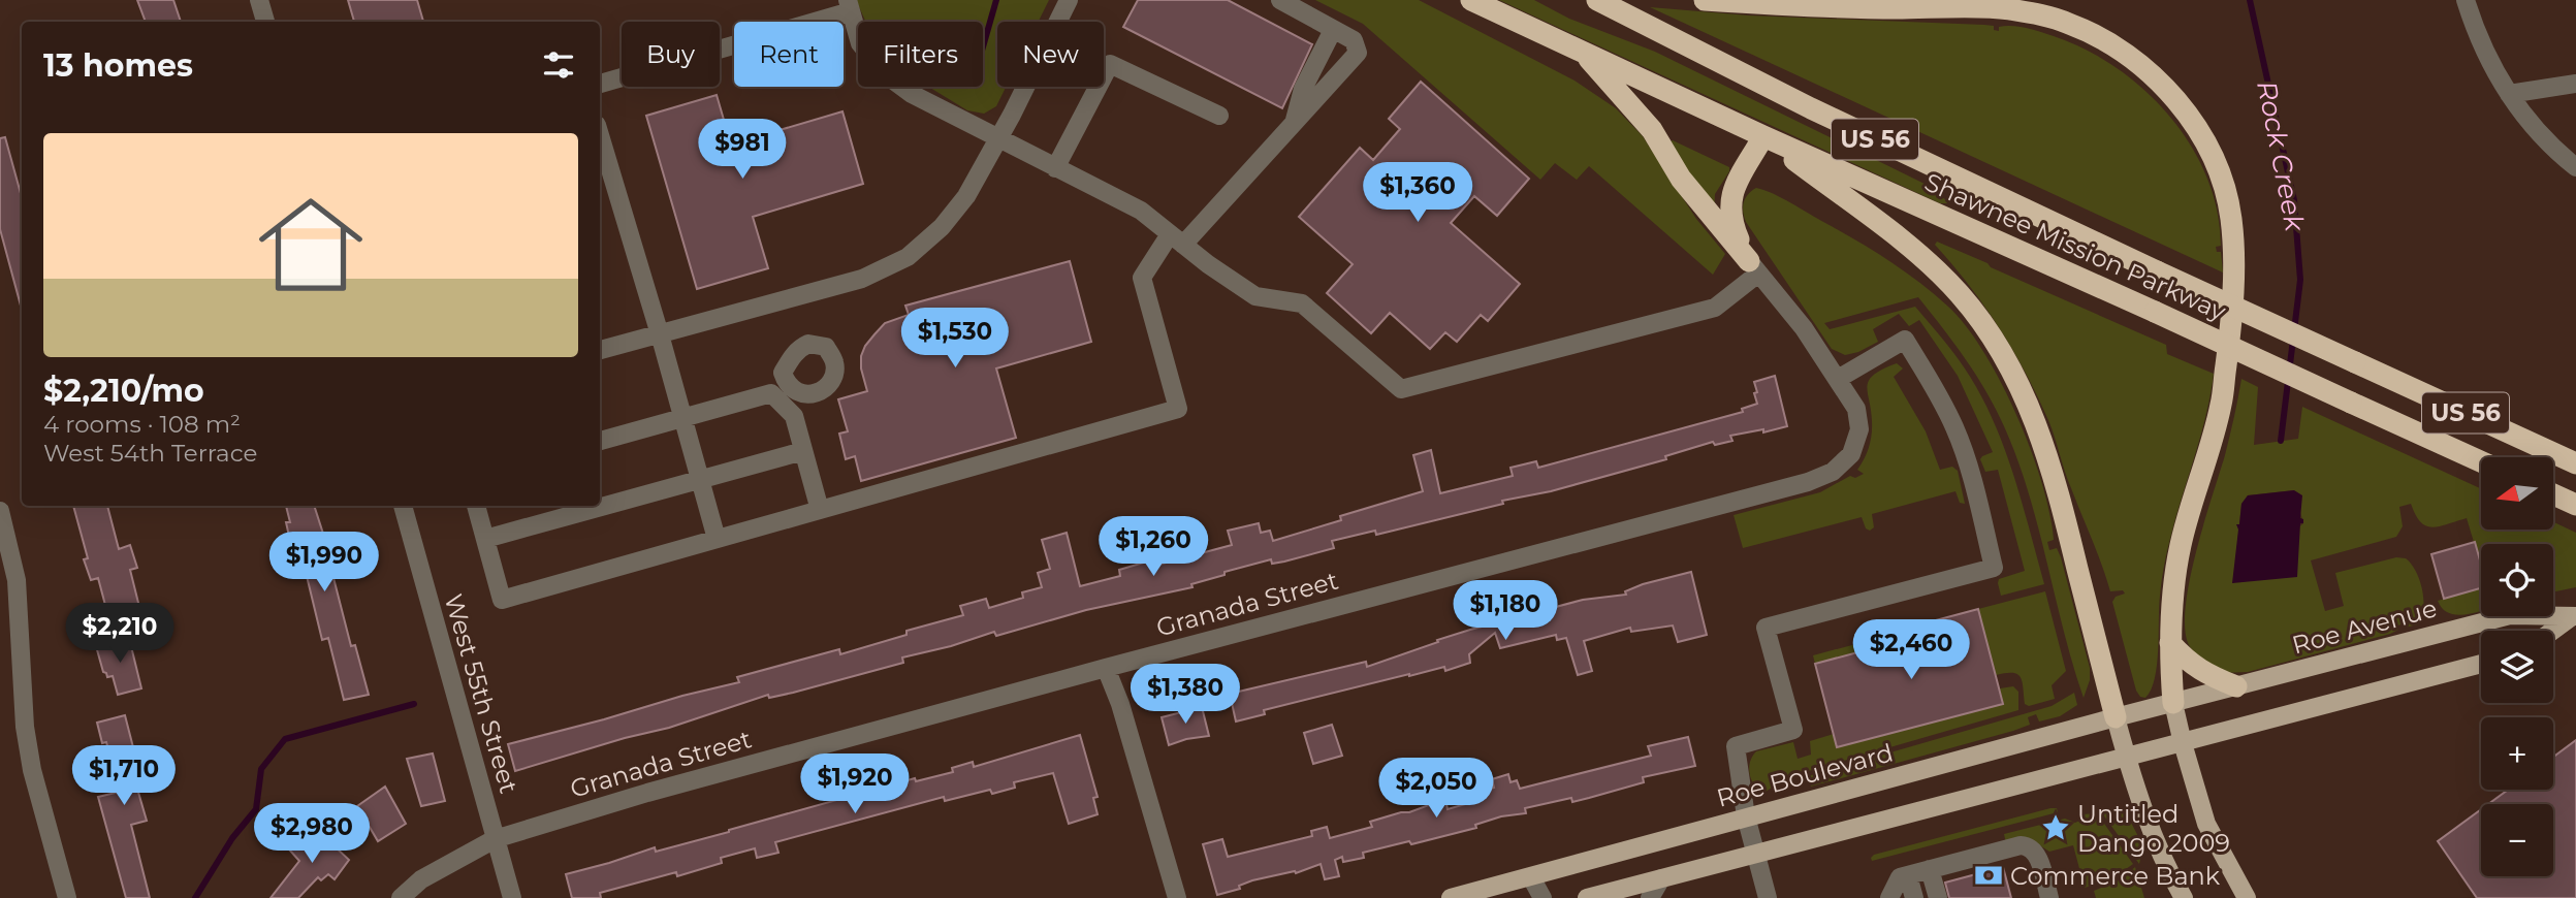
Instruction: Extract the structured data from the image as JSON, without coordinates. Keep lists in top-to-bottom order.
{
  "streets": {
    "highway": ["US 56", "Shawnee Mission Parkway"],
    "main road": ["Roe Avenue", "Roe Boulevard"],
    "street": ["Granada Street", "West 55th Street"]
  },
  "crossings": [
    ["Granada Street", "West 55th Street"],
    ["Roe Avenue", "Roe Boulevard"]
  ],
  "water": ["Rock Creek"],
  "places": {
    "place": ["Untitled Dango 2009"],
    "bank": ["Commerce Bank"]
  },
  "north": "left",
  "page": {
    "chip": [
      "Buy",
      "Rent",
      "Filters",
      "New"
    ],
    "heading": "13 homes",
    "list": [
      {
        "name": "$2,210/mo",
        "note": "4 rooms · 108 m² · West 54th Terrace"
      }
    ],
    "price": [
      "$981",
      "$1,360",
      "$1,530",
      "$1,260",
      "$1,990",
      "$1,180",
      "$2,210",
      "$2,460",
      "$1,380",
      "$1,710",
      "$1,920",
      "$2,050",
      "$2,980"
    ],
    "map_buttons": ["+", "−"]
  }
}
